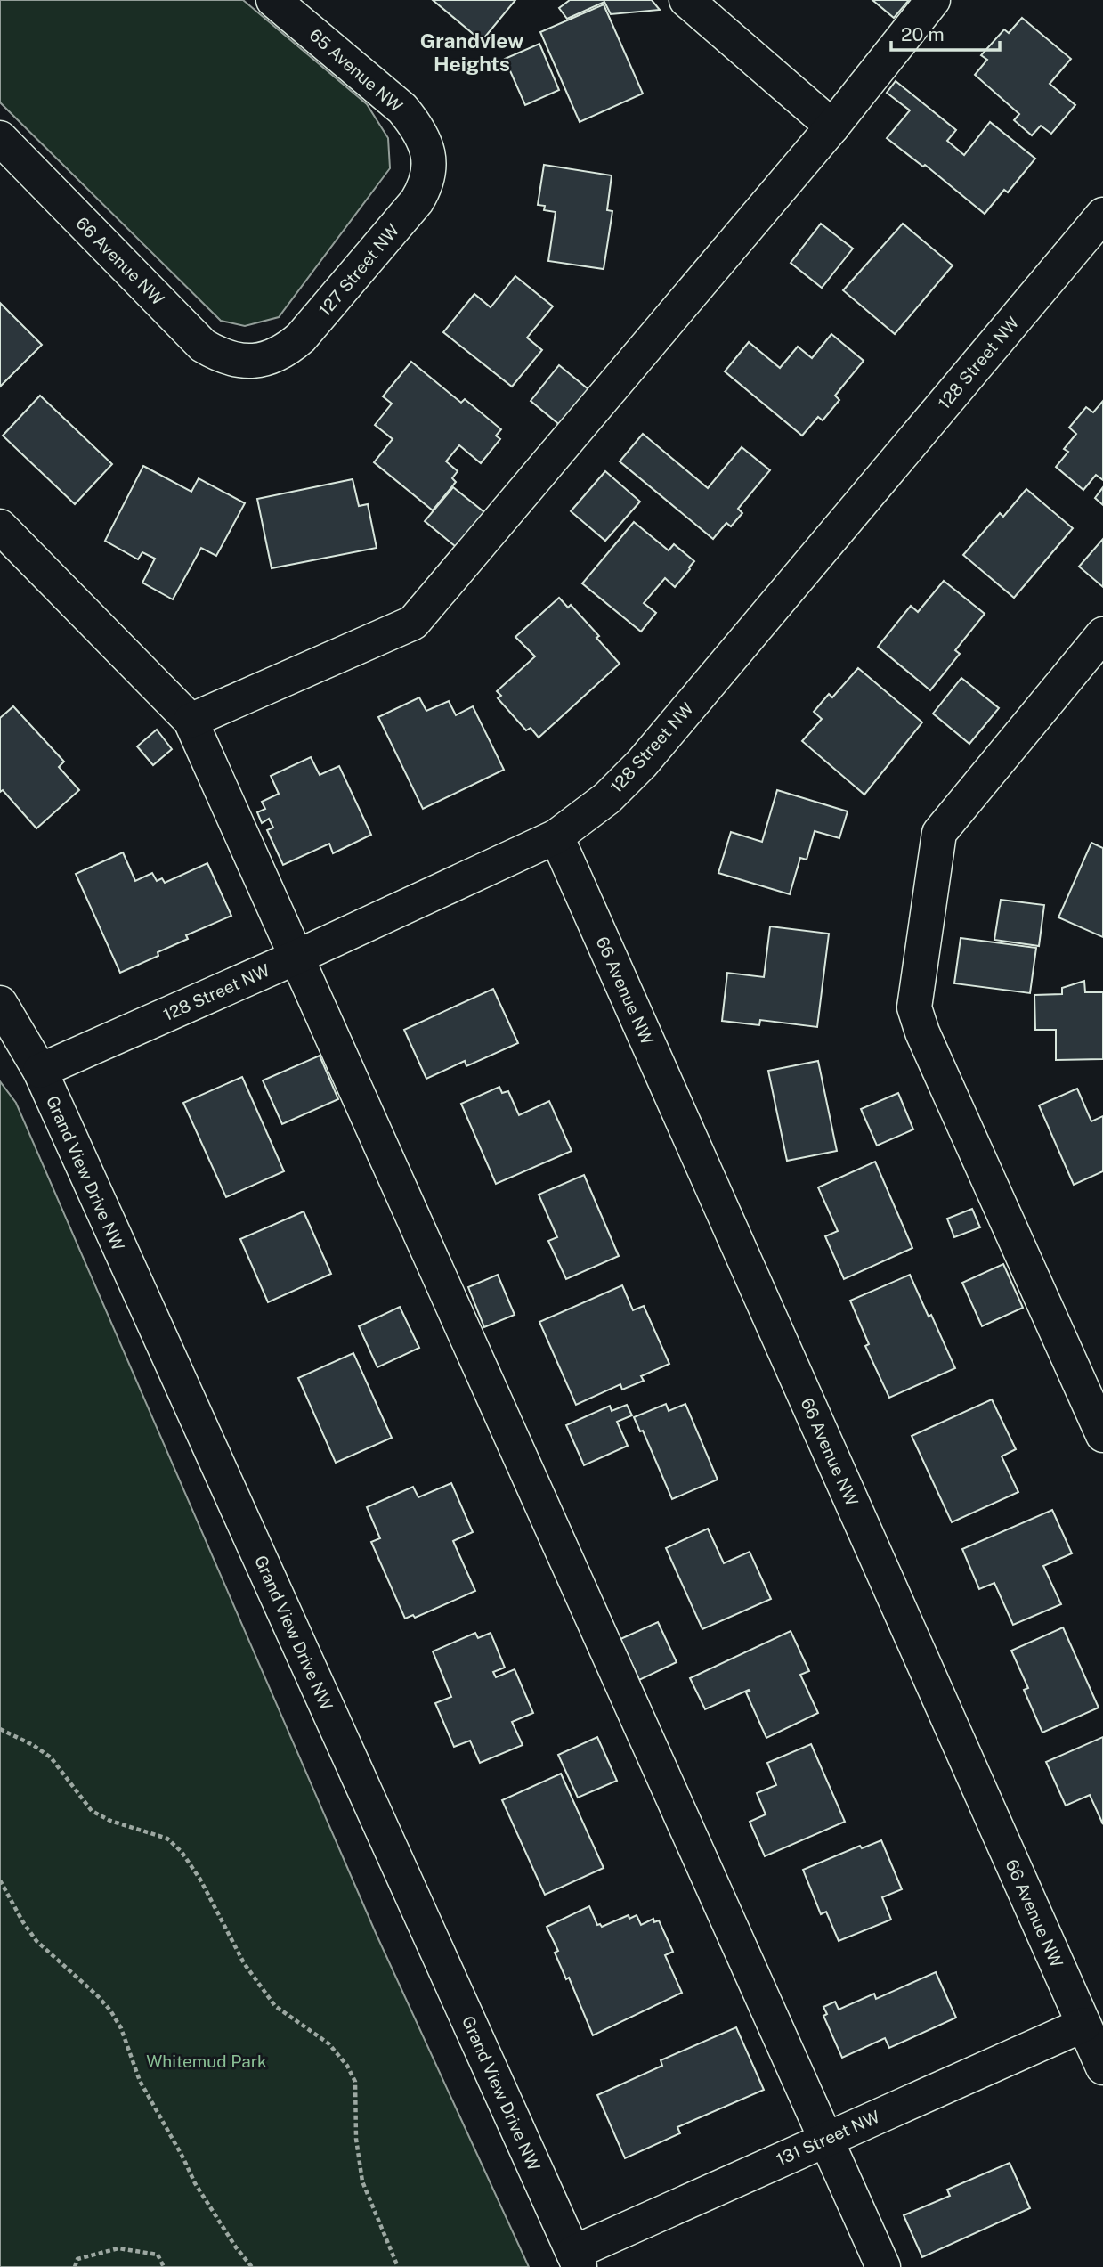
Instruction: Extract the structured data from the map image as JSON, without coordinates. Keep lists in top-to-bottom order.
{
  "streets": {
    "street": [
      "65 Avenue NW",
      "66 Avenue NW",
      "127 Street NW",
      "128 Street NW",
      "Grand View Drive NW",
      "131 Street NW"
    ]
  },
  "crossings": [
    ["65 Avenue NW", "127 Street NW"],
    ["66 Avenue NW", "127 Street NW"],
    ["66 Avenue NW", "128 Street NW"],
    ["66 Avenue NW", "131 Street NW"],
    ["128 Street NW", "Grand View Drive NW"],
    ["Grand View Drive NW", "131 Street NW"]
  ],
  "districts": ["Grandview Heights"],
  "parks": ["Whitemud Park"],
  "scale_bar": "20 m"
}
